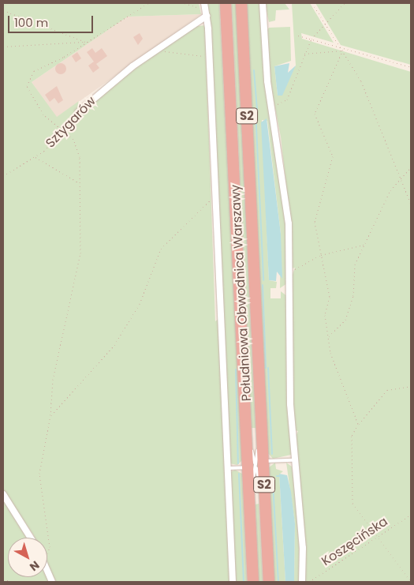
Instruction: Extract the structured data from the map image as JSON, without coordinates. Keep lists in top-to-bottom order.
{
  "streets": {
    "highway": ["S2", "Południowa Obwodnica Warszawy"],
    "street": ["Sztygarów"],
    "path": ["Koszęcińska"]
  },
  "scale_bar": "100 m",
  "north": "bottom right"
}
